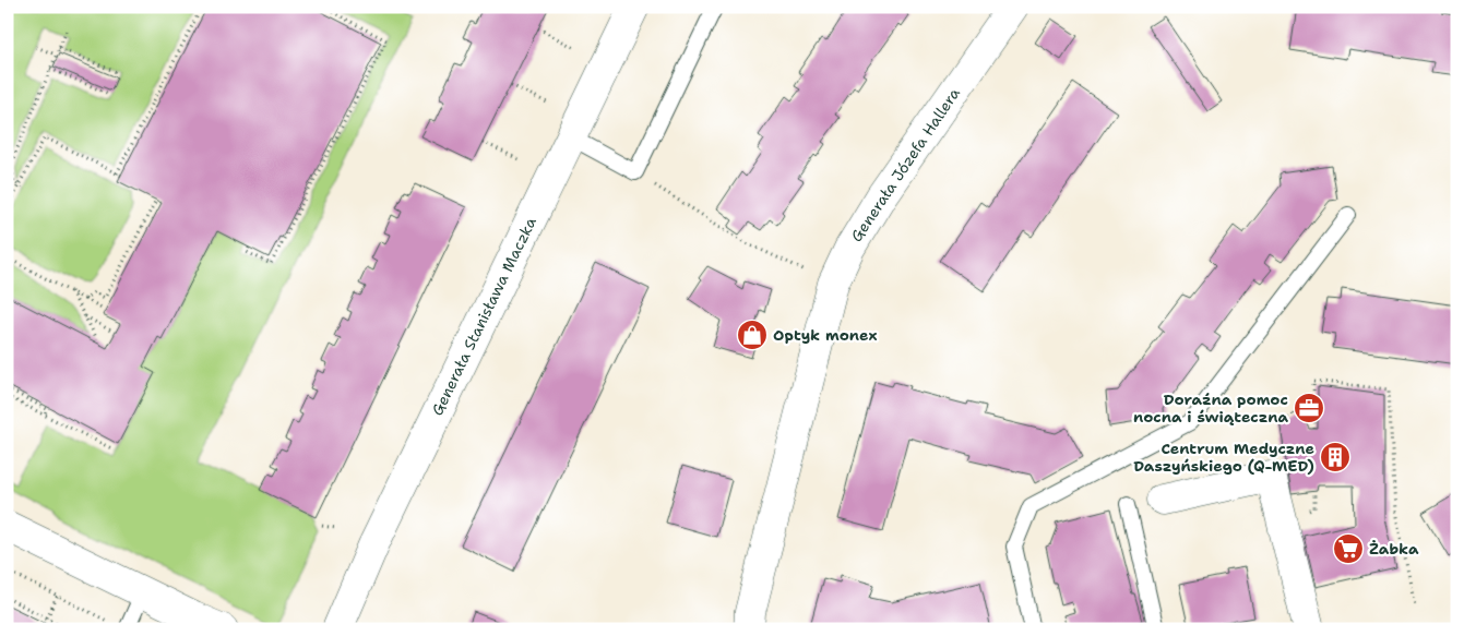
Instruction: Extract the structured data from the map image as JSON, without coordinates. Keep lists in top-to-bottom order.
{
  "streets": {
    "street": ["Generała Józefa Hallera", "Generała Stanisława Maczka"]
  },
  "places": {
    "shop": ["Optyk monex"],
    "office": ["Doraźna pomoc nocna i świąteczna"],
    "building": ["Centrum Medyczne Daszyńskiego (Q-MED)"],
    "supermarket": ["Żabka"]
  }
}
